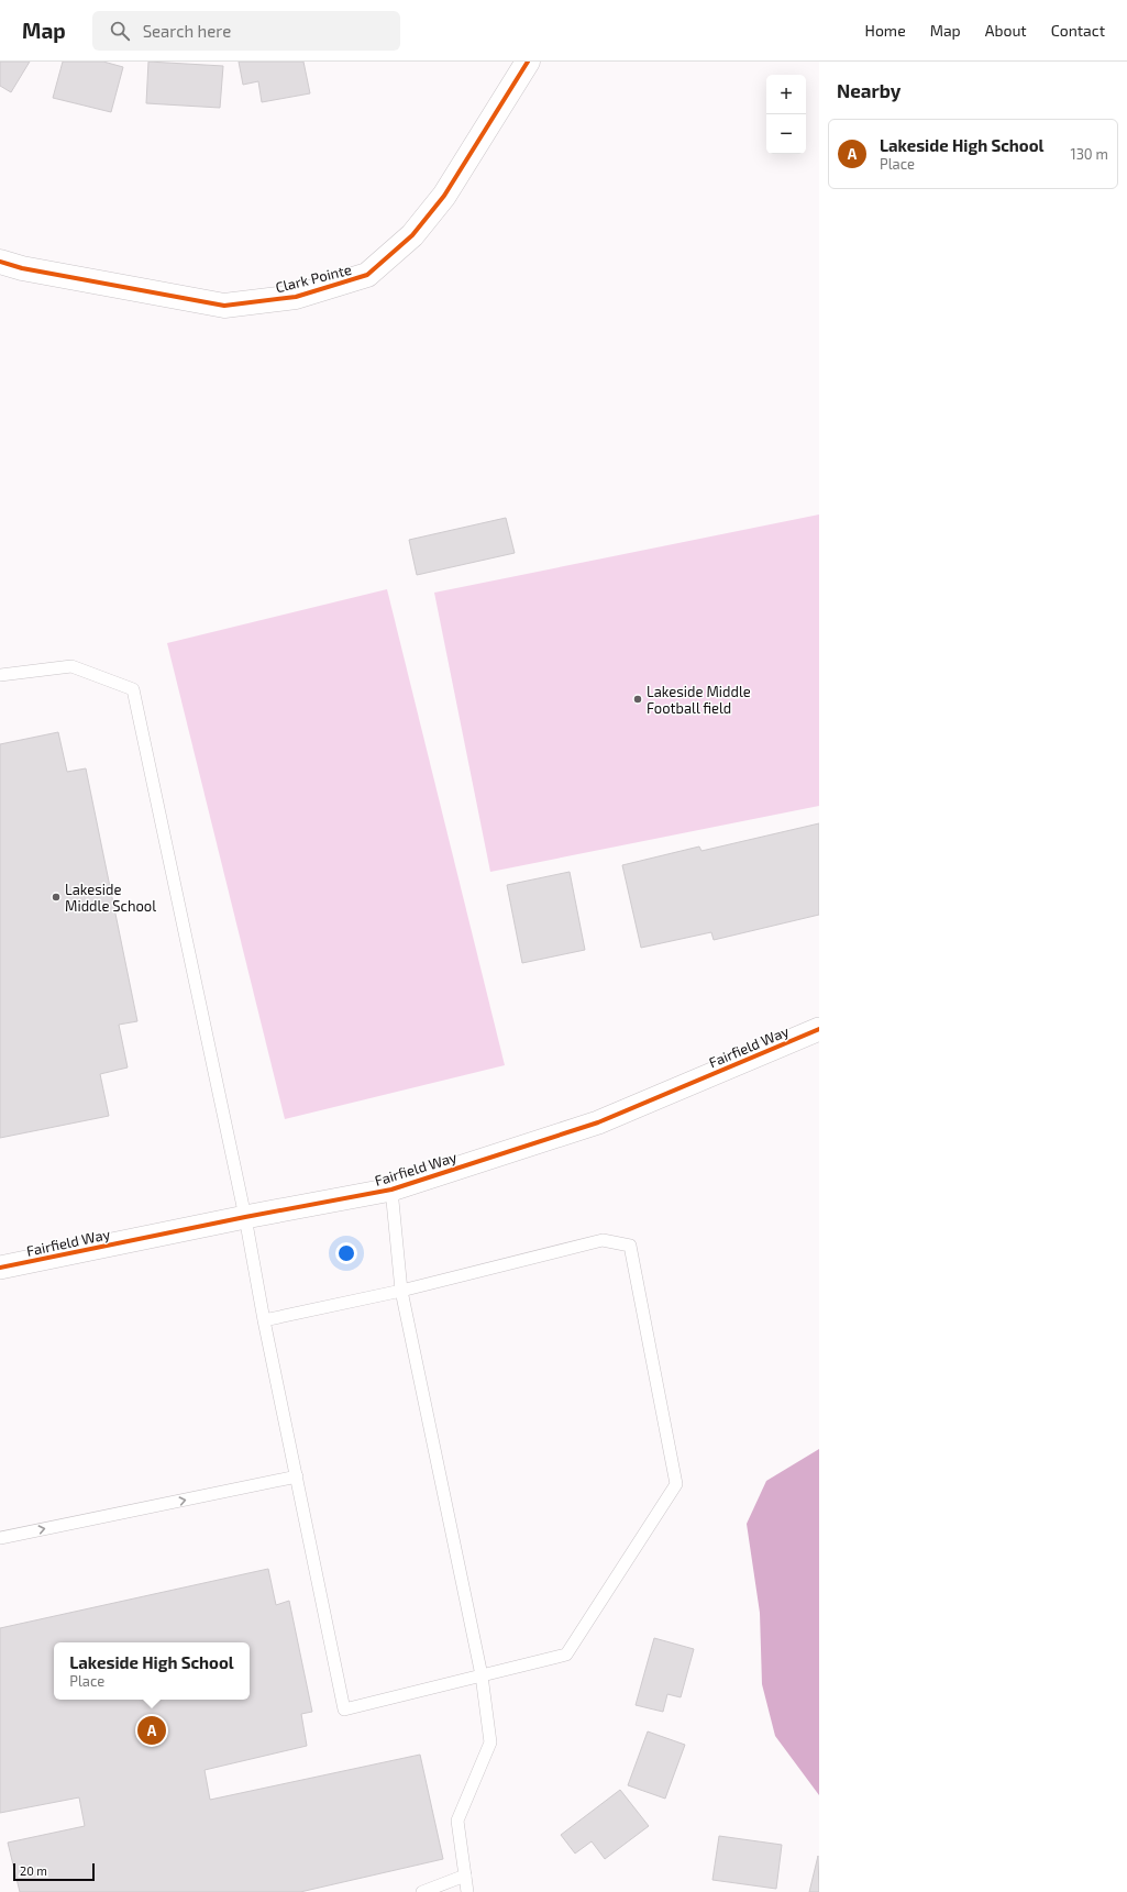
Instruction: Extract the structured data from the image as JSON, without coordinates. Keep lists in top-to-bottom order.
{
  "streets": {
    "street": ["Clark Pointe", "Fairfield Way"]
  },
  "places": ["Lakeside Middle Football field", "Lakeside Middle School"],
  "scale_bar": "20 m",
  "page": {
    "header": "Map",
    "search": "Search here",
    "nav": [
      "Home",
      "Map",
      "About",
      "Contact"
    ],
    "heading": "Nearby",
    "map_buttons": ["+", "−"],
    "list": [
      {
        "mark": "A",
        "name": "Lakeside High School",
        "note": "Place",
        "value": "130 m"
      }
    ],
    "popup": ["Lakeside High School", "Place"],
    "pins": "A",
    "scale": "20 m"
  }
}
